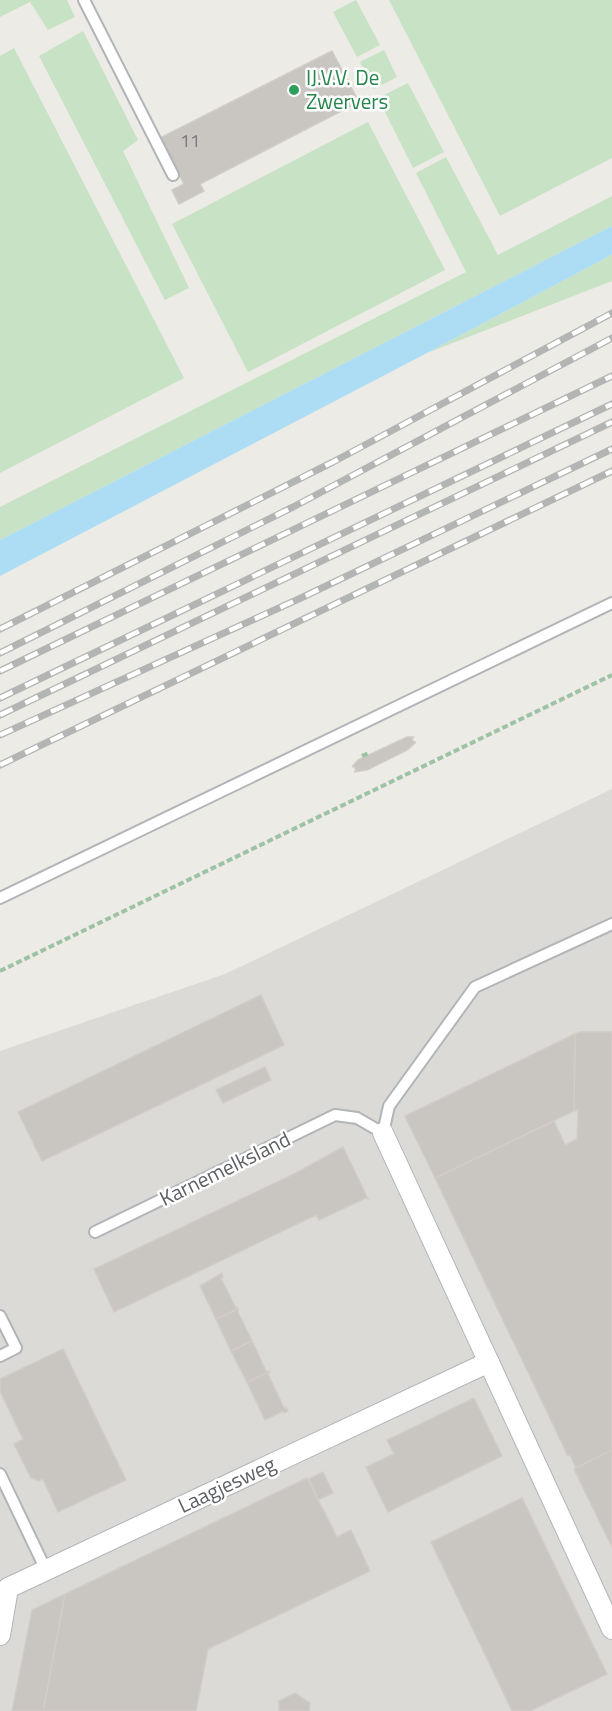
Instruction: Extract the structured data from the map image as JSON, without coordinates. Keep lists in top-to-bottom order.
{
  "streets": {
    "street": ["Laagjesweg"],
    "lane": ["Karnemelksland"]
  },
  "places": ["IJ.V.V. De Zwervers"],
  "house_numbers": ["11"]
}
